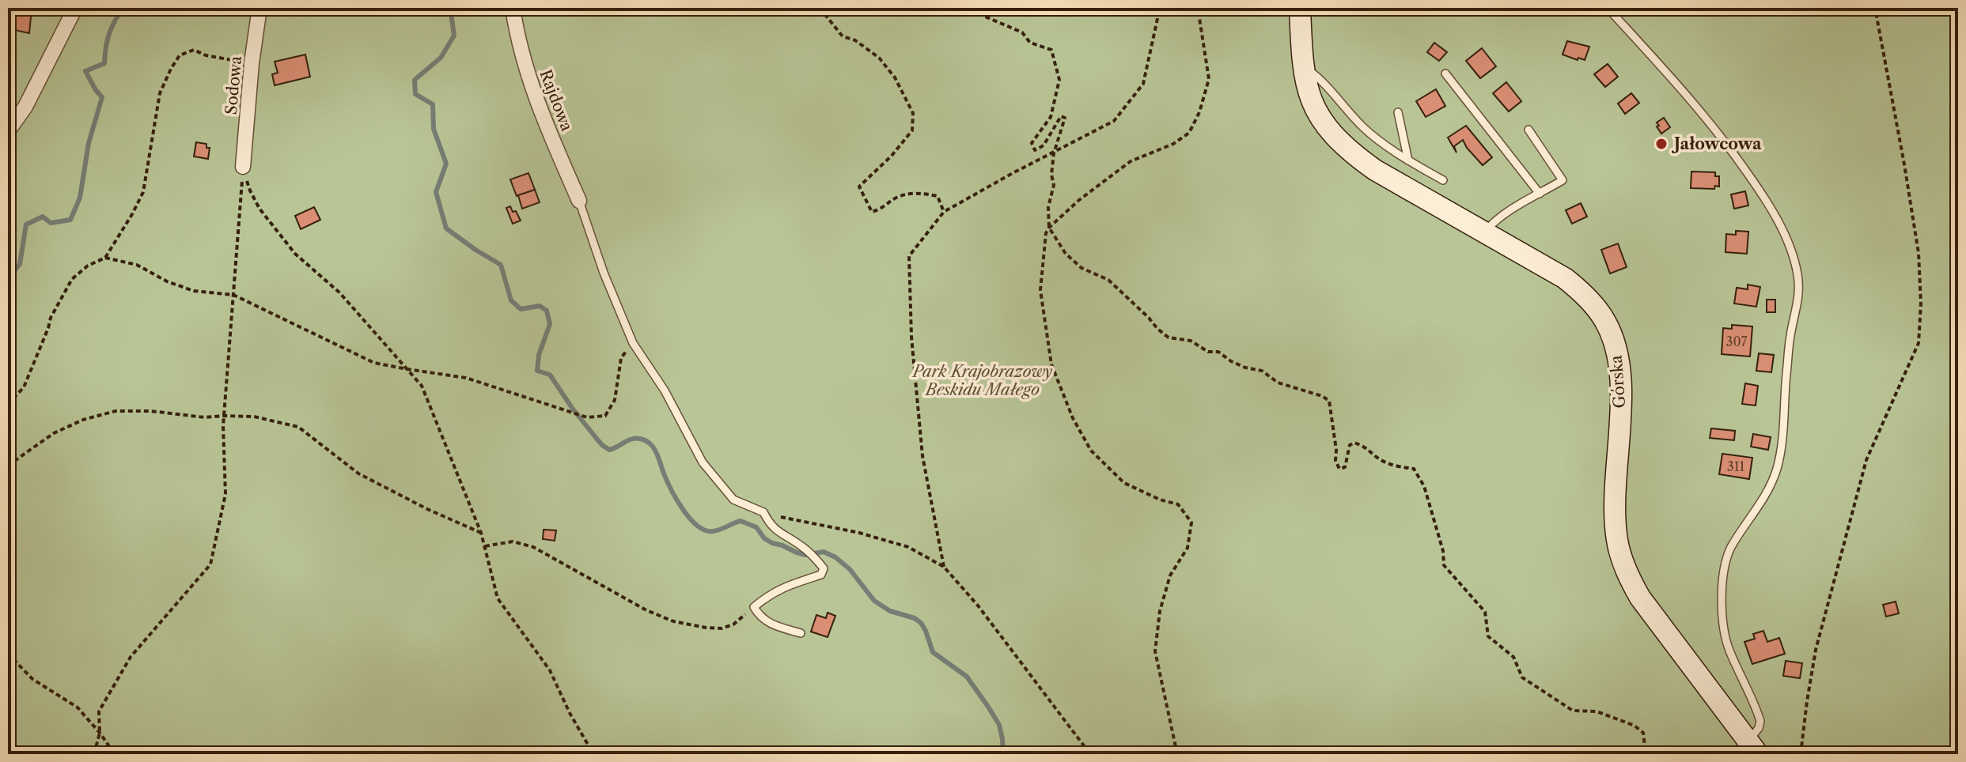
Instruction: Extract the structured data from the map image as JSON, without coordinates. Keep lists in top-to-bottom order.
{
  "streets": {
    "street": ["Sodowa", "Rajdowa", "Górska"]
  },
  "parks": ["Park Krajobrazowy Beskidu Małego"],
  "places": ["Jałowcowa"],
  "house_numbers": ["307", "311"]
}
